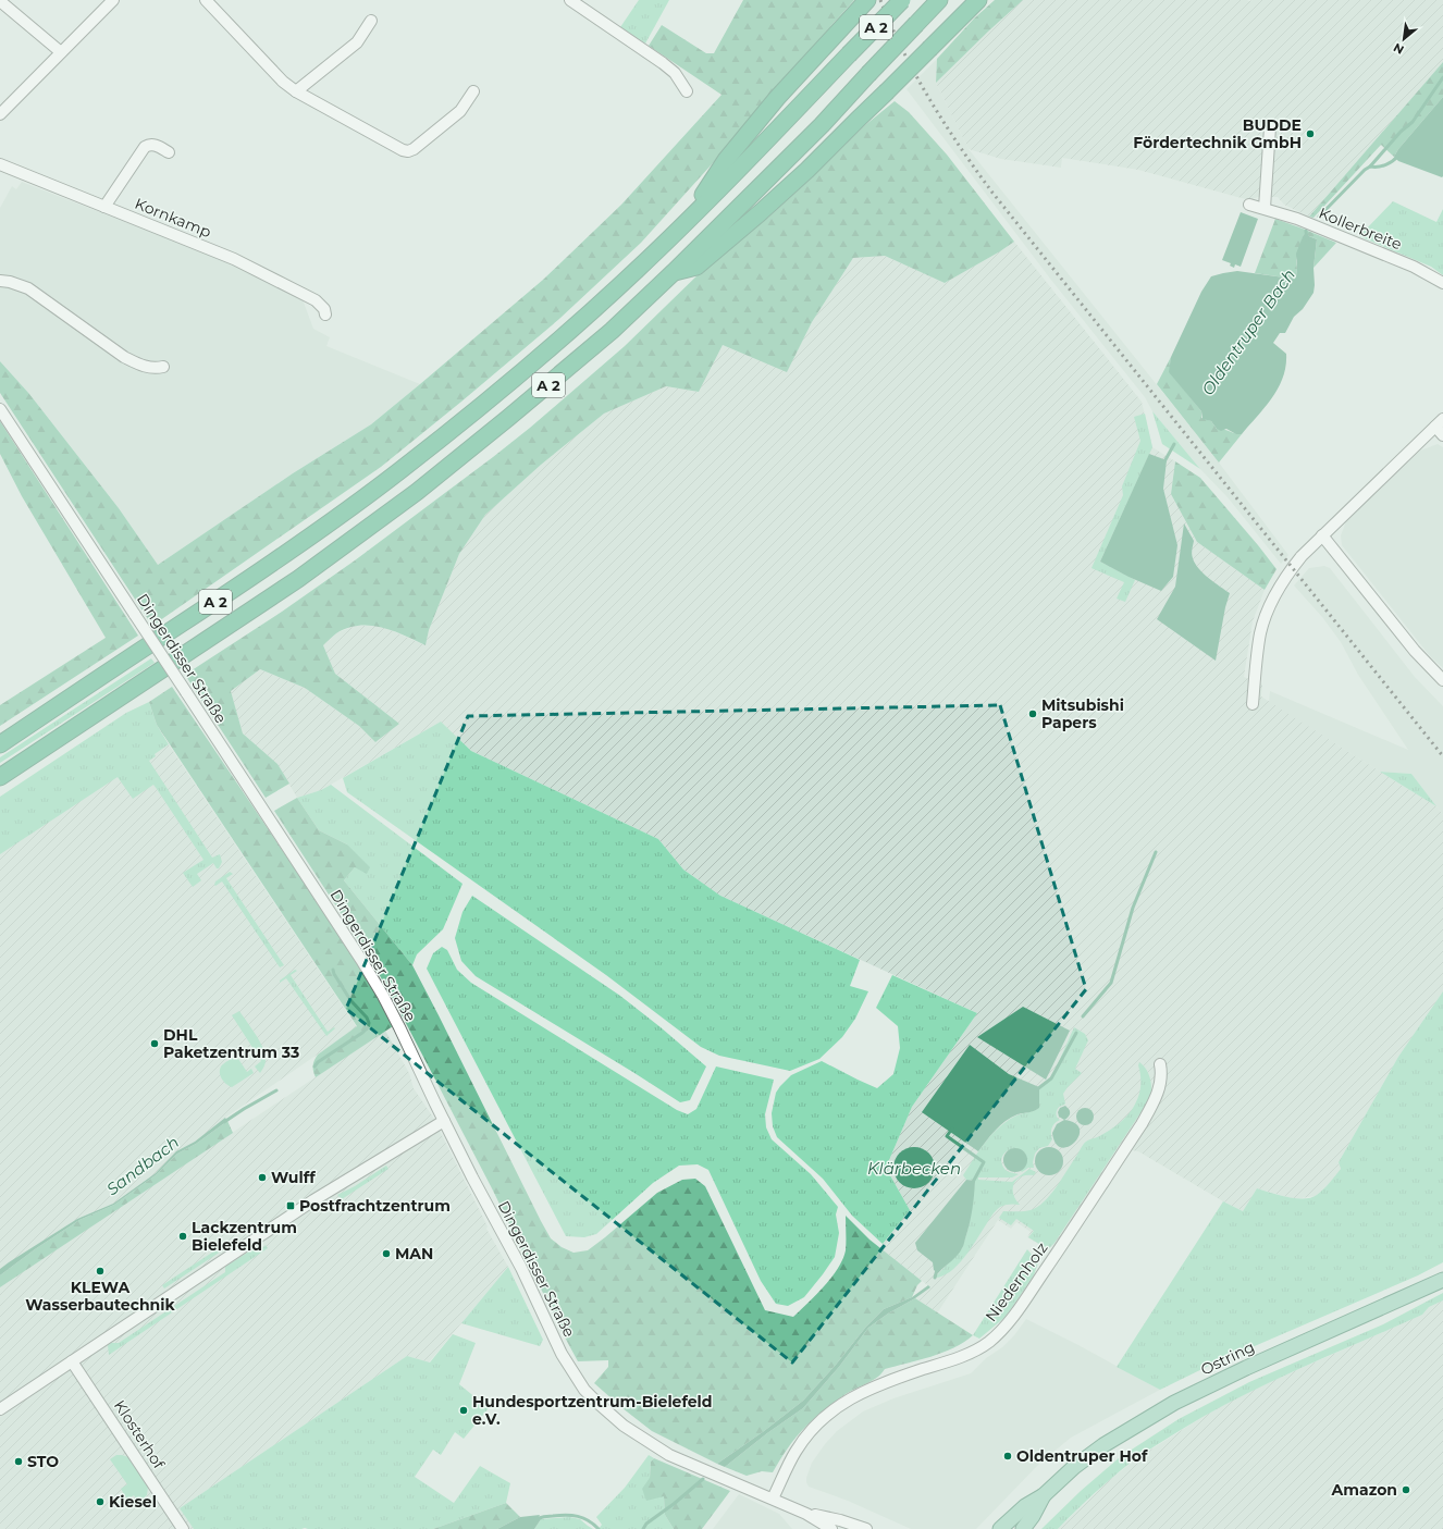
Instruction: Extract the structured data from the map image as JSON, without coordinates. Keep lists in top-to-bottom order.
{
  "streets": {
    "highway": ["A 2"],
    "main road": ["Ostring"],
    "street": [
      "Kornkamp",
      "Kollerbreite",
      "Dingerdisser Straße",
      "Niedernholz",
      "Klosterhof"
    ]
  },
  "crossings": [
    ["Dingerdisser Straße", "Niedernholz"]
  ],
  "water": ["Oldentruper Bach", "Sandbach", "Klärbecken"],
  "places": {
    "other": [
      "BUDDE Fördertechnik GmbH",
      "Mitsubishi Papers",
      "DHL Paketzentrum 33",
      "Wulff",
      "Lackzentrum Bielefeld",
      "MAN",
      "KLEWA Wasserbautechnik",
      "Hundesportzentrum-Bielefeld e.V.",
      "Oldentruper Hof",
      "STO",
      "Amazon",
      "Kiesel"
    ],
    "transit": ["Postfrachtzentrum"]
  },
  "north": "bottom left"
}
